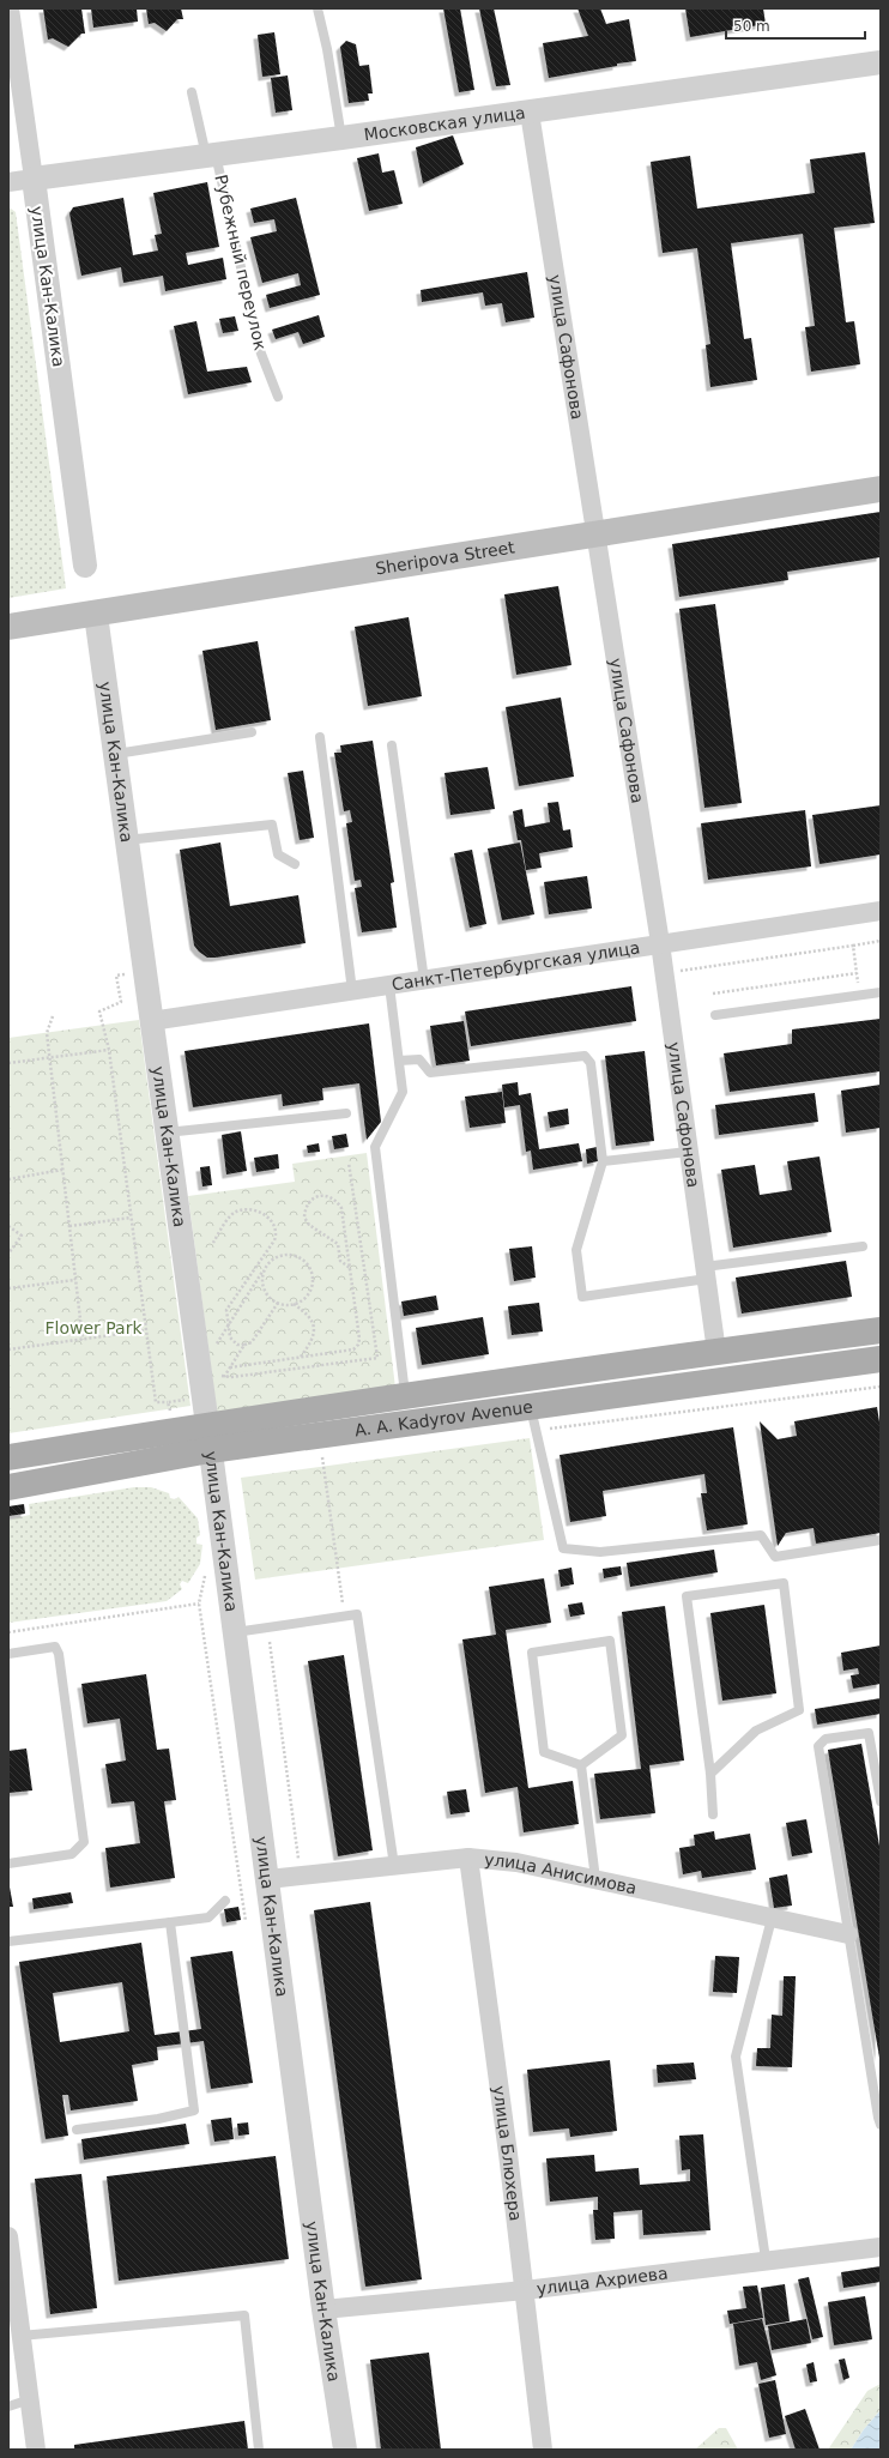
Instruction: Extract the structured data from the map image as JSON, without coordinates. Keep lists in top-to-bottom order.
{
  "streets": {
    "main road": ["Sheripova Street", "A. A. Kadyrov Avenue"],
    "street": [
      "Московская улица",
      "улица Кан-Калика",
      "улица Сафонова",
      "Санкт-Петербургская улица",
      "улица Анисимова",
      "улица Блюхера",
      "улица Ахриева"
    ],
    "lane": ["Рубежный переулок"]
  },
  "crossings": [
    ["Московская улица", "Рубежный переулок"],
    ["Московская улица", "улица Кан-Калика"],
    ["Московская улица", "улица Сафонова"],
    ["улица Кан-Калика", "Sheripova Street"],
    ["улица Кан-Калика", "Санкт-Петербургская улица"],
    ["улица Кан-Калика", "A. A. Kadyrov Avenue"],
    ["улица Кан-Калика", "улица Анисимова"],
    ["улица Кан-Калика", "улица Ахриева"],
    ["улица Сафонова", "Sheripova Street"],
    ["улица Сафонова", "Санкт-Петербургская улица"],
    ["улица Сафонова", "A. A. Kadyrov Avenue"],
    ["улица Анисимова", "улица Блюхера"],
    ["улица Блюхера", "улица Ахриева"]
  ],
  "parks": ["Flower Park"],
  "scale_bar": "50 m"
}
